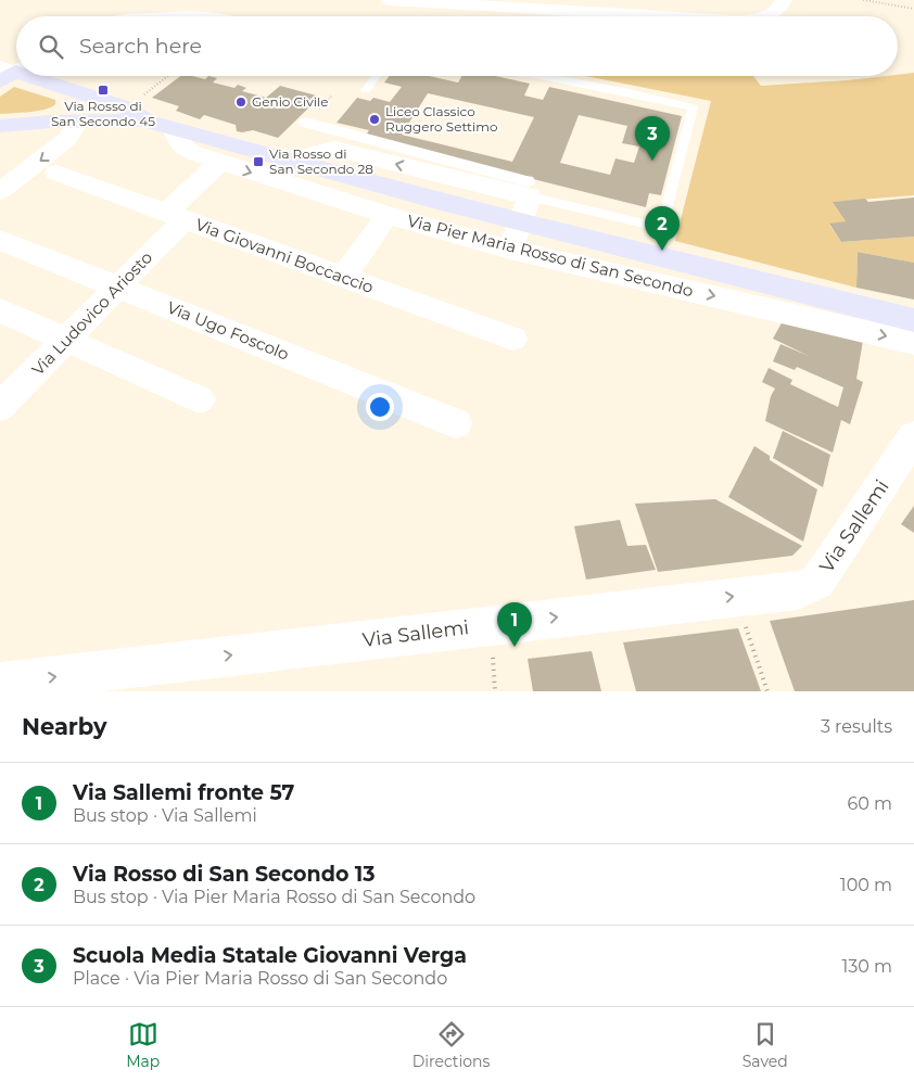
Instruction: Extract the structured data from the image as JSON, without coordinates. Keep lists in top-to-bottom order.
{
  "streets": {
    "main road": ["Via Pier Maria Rosso di San Secondo"],
    "street": [
      "Via Giovanni Boccaccio",
      "Via Ludovico Ariosto",
      "Via Ugo Foscolo",
      "Via Sallemi"
    ]
  },
  "crossings": [
    ["Via Giovanni Boccaccio", "Via Ludovico Ariosto"],
    ["Via Pier Maria Rosso di San Secondo", "Via Ludovico Ariosto"],
    ["Via Ludovico Ariosto", "Via Ugo Foscolo"]
  ],
  "one_way": ["Via Sallemi"],
  "places": {
    "transit": ["Via Rosso di San Secondo 45", "Via Rosso di San Secondo 28"],
    "other": ["Genio Civile", "Liceo Classico Ruggero Settimo"]
  },
  "page": {
    "search": "Search here",
    "pins": ["3", "2", "1"],
    "heading": ["Nearby", "3 results"],
    "list": [
      {
        "mark": "1",
        "name": "Via Sallemi fronte 57",
        "note": "Bus stop · Via Sallemi",
        "value": "60 m"
      },
      {
        "mark": "2",
        "name": "Via Rosso di San Secondo 13",
        "note": "Bus stop · Via Pier Maria Rosso di San Secondo",
        "value": "100 m"
      },
      {
        "mark": "3",
        "name": "Scuola Media Statale Giovanni Verga",
        "note": "Place · Via Pier Maria Rosso di San Secondo",
        "value": "130 m"
      }
    ],
    "nav": ["Map", "Directions", "Saved"]
  }
}
